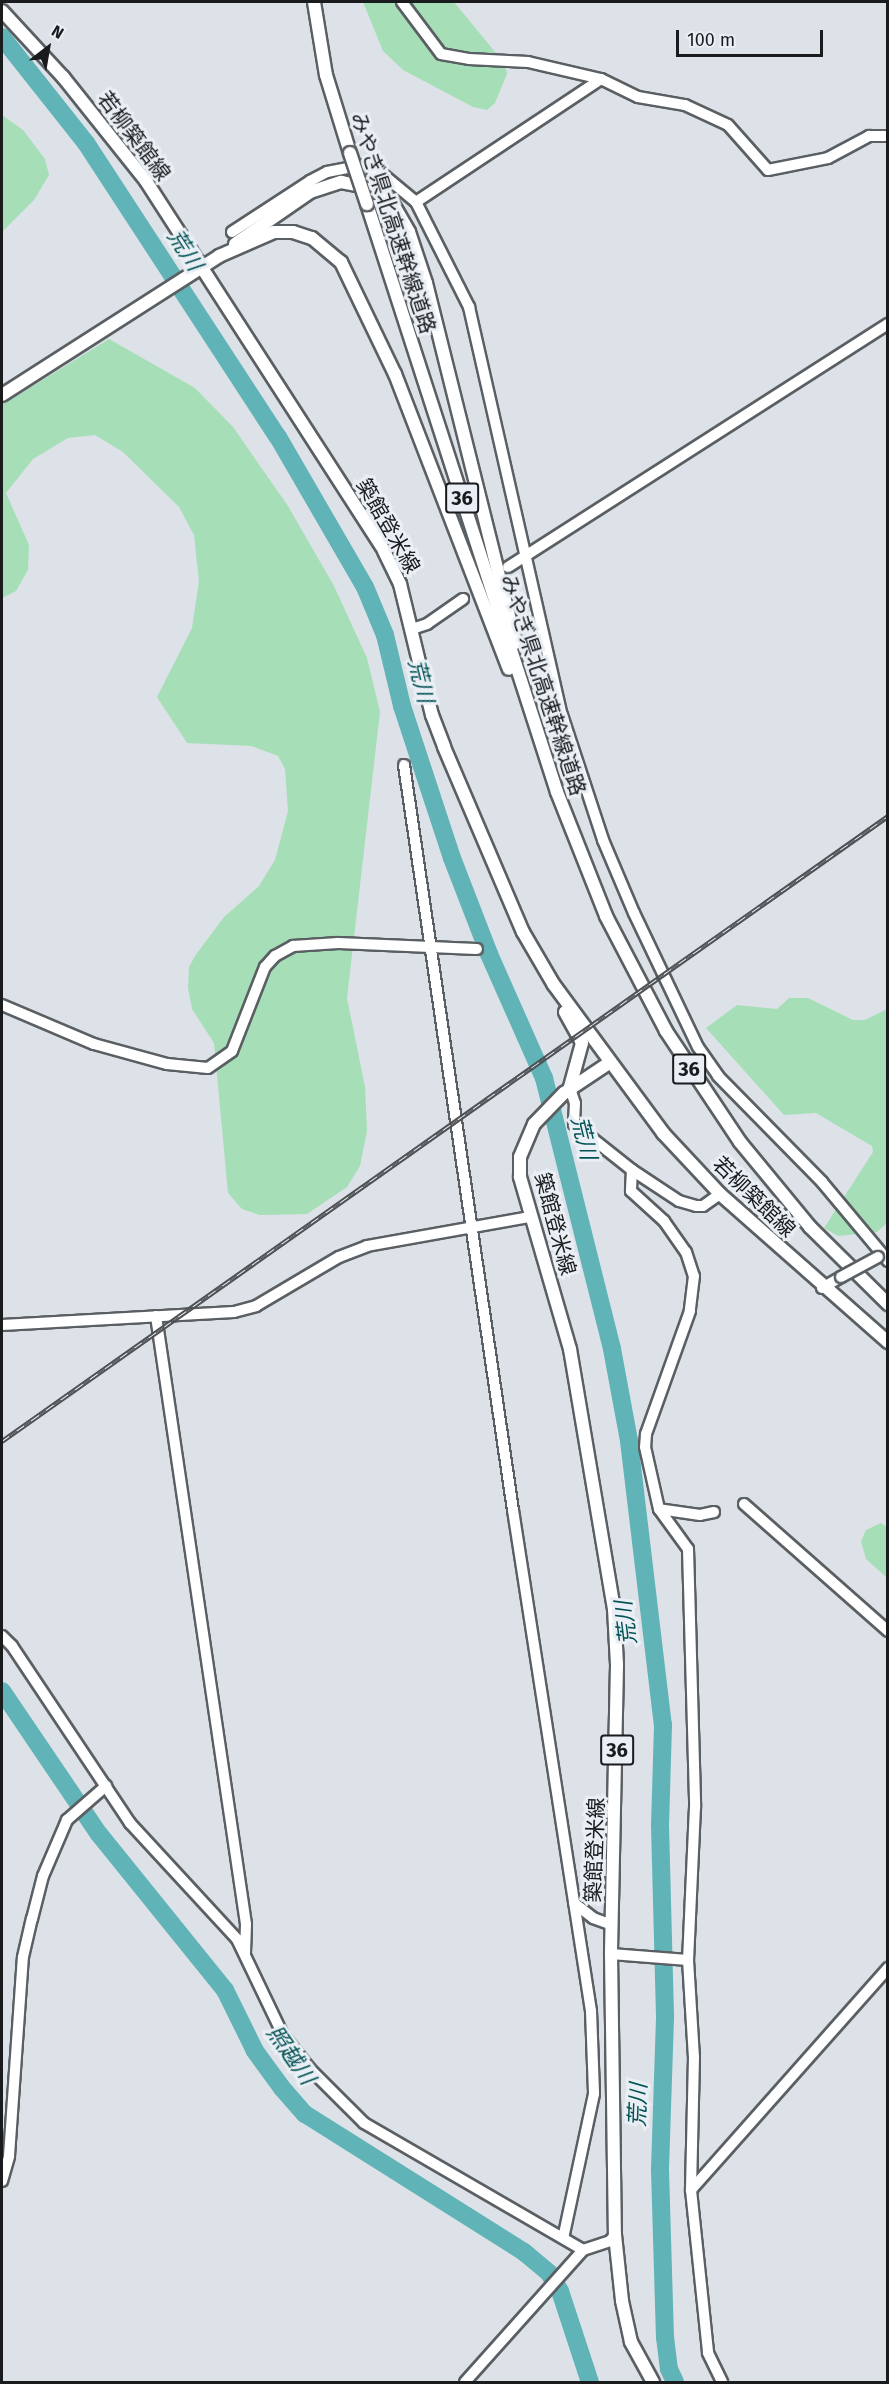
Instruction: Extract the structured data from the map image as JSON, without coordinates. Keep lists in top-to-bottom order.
{
  "streets": {
    "main road": [
      "若柳築館線",
      "みやぎ県北高速幹線道路",
      "36",
      "築館登米線"
    ]
  },
  "crossings": [
    ["若柳築館線", "築館登米線"]
  ],
  "water": ["荒川", "照越川"],
  "scale_bar": "100 m",
  "north": "top right"
}
